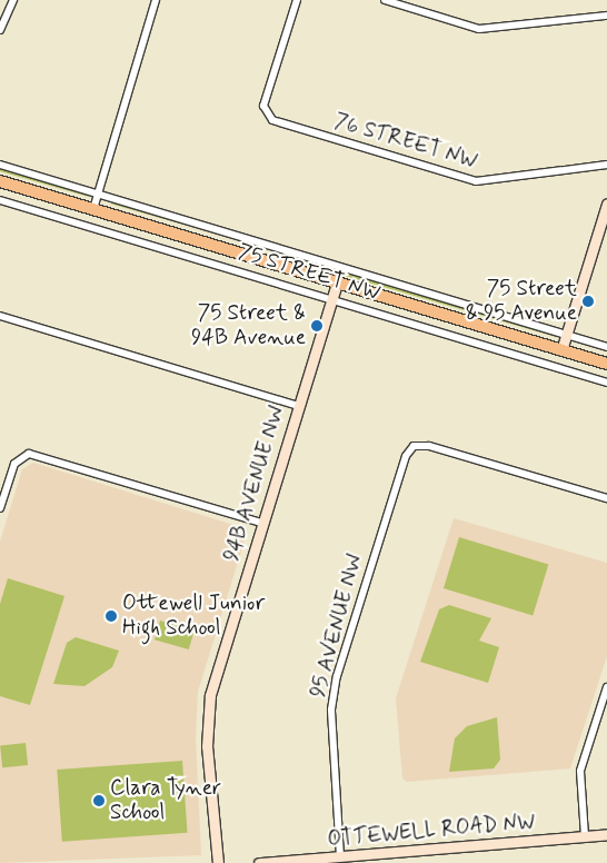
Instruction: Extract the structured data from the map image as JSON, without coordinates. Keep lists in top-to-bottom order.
{
  "streets": {
    "main road": ["75 STREET NW"],
    "street": [
      "76 STREET NW",
      "94B AVENUE NW",
      "95 AVENUE NW",
      "OTTEWELL ROAD NW"
    ]
  },
  "crossings": [
    ["75 STREET NW", "94B AVENUE NW"],
    ["95 AVENUE NW", "OTTEWELL ROAD NW"]
  ],
  "places": [
    "75 Street & 95 Avenue",
    "75 Street & 94B Avenue",
    "Ottewell Junior High School",
    "Clara Tyner School"
  ]
}
